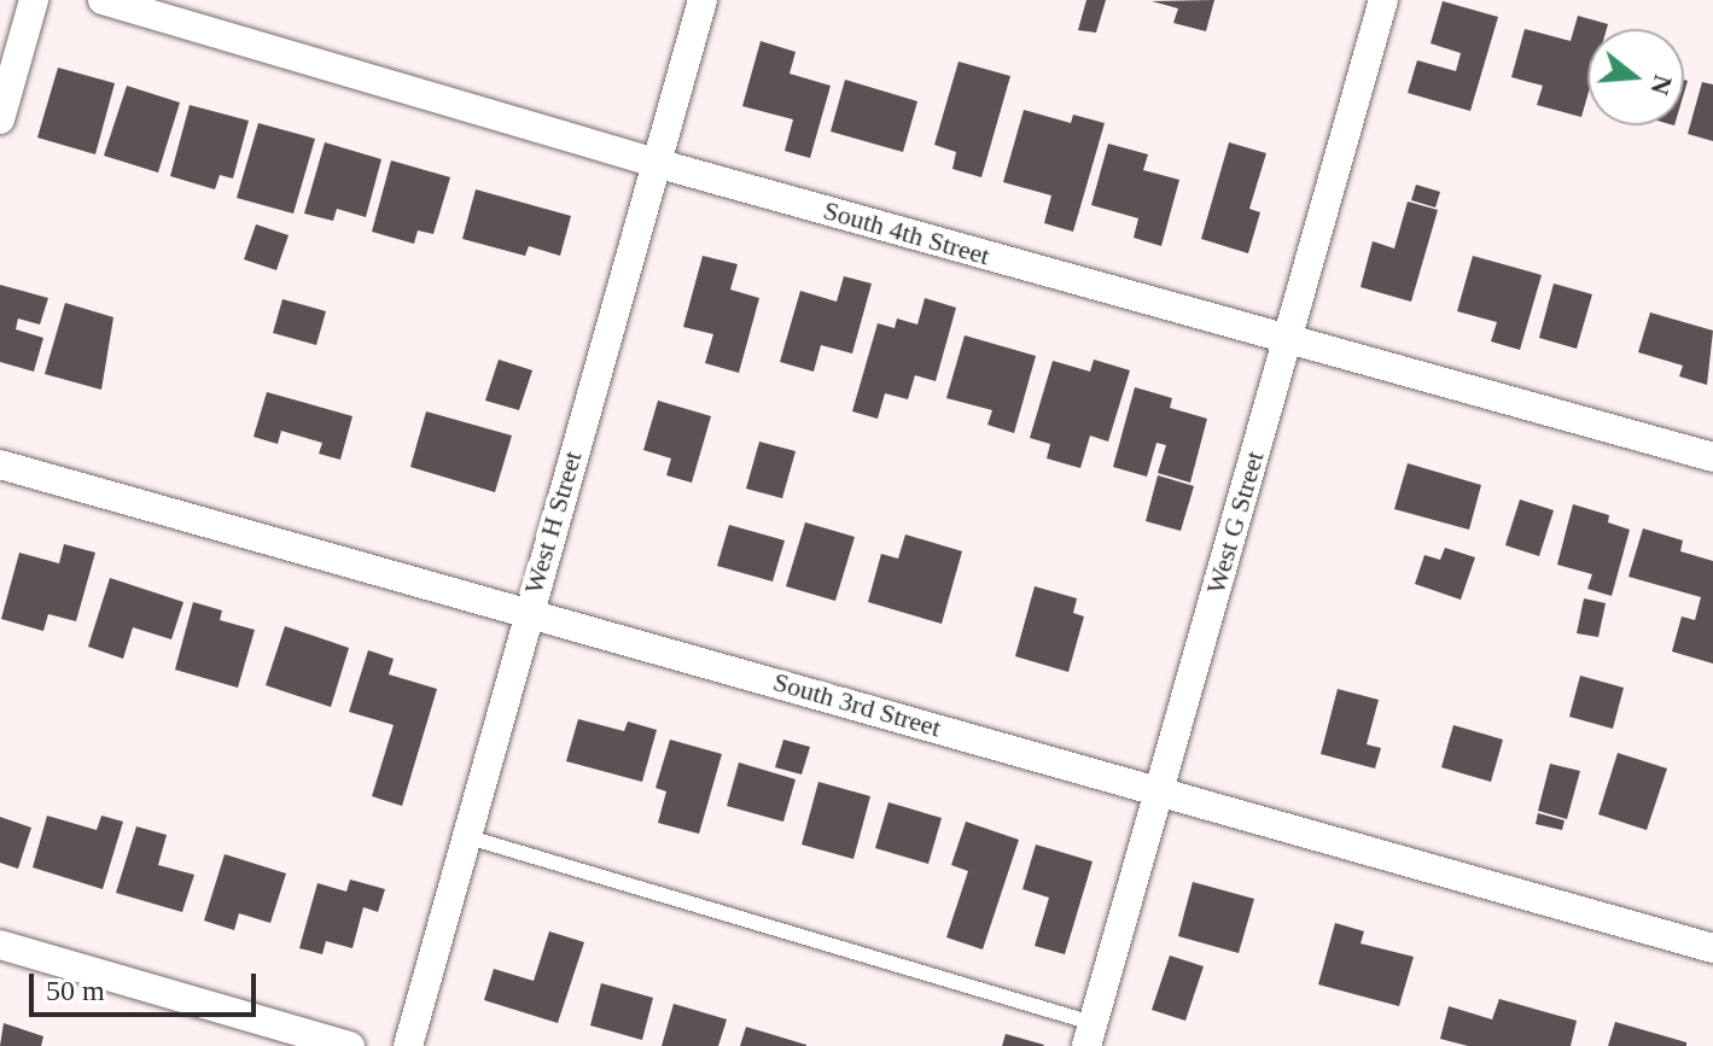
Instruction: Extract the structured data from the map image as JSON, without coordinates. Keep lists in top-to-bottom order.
{
  "streets": {
    "street": [
      "South 4th Street",
      "West H Street",
      "West G Street",
      "South 3rd Street"
    ]
  },
  "crossings": [
    ["South 4th Street", "West H Street"],
    ["South 4th Street", "West G Street"],
    ["West H Street", "South 3rd Street"],
    ["West G Street", "South 3rd Street"]
  ],
  "scale_bar": "50 m",
  "north": "right"
}
